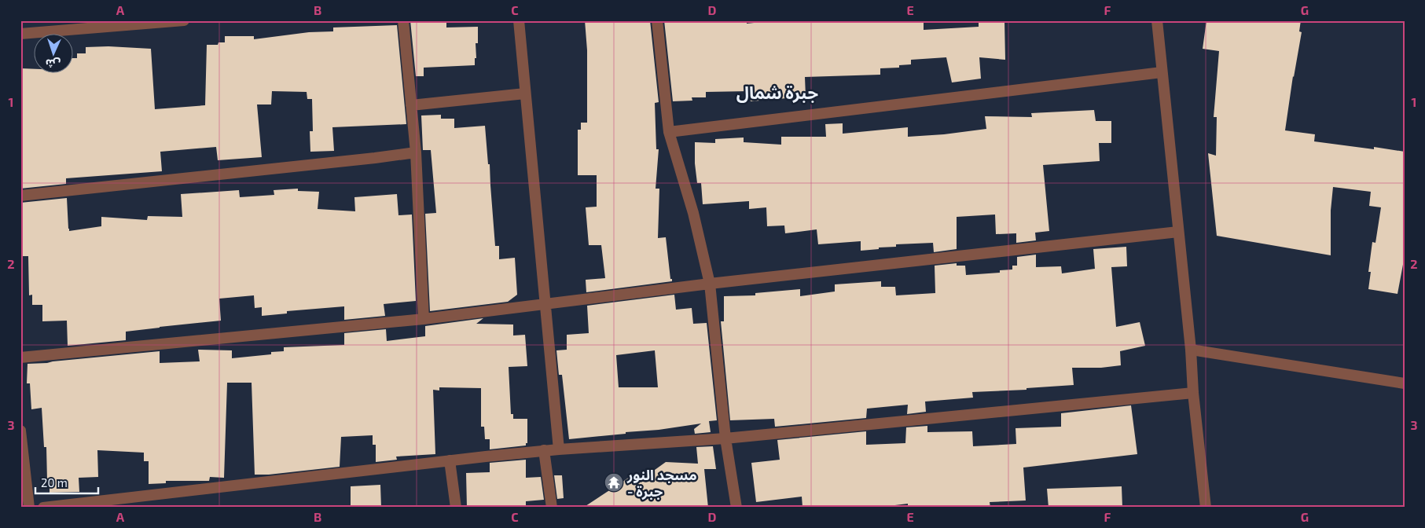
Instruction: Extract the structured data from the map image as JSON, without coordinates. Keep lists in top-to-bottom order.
{
  "districts": ["جبرة شمال"],
  "places": {
    "temple": ["مسجد النور - جبرة"]
  },
  "scale_bar": "20 m",
  "north": "bottom",
  "grid": {
    "columns": [
      "A",
      "B",
      "C",
      "D",
      "E",
      "F",
      "G"
    ],
    "rows": ["1", "2", "3"]
  }
}
